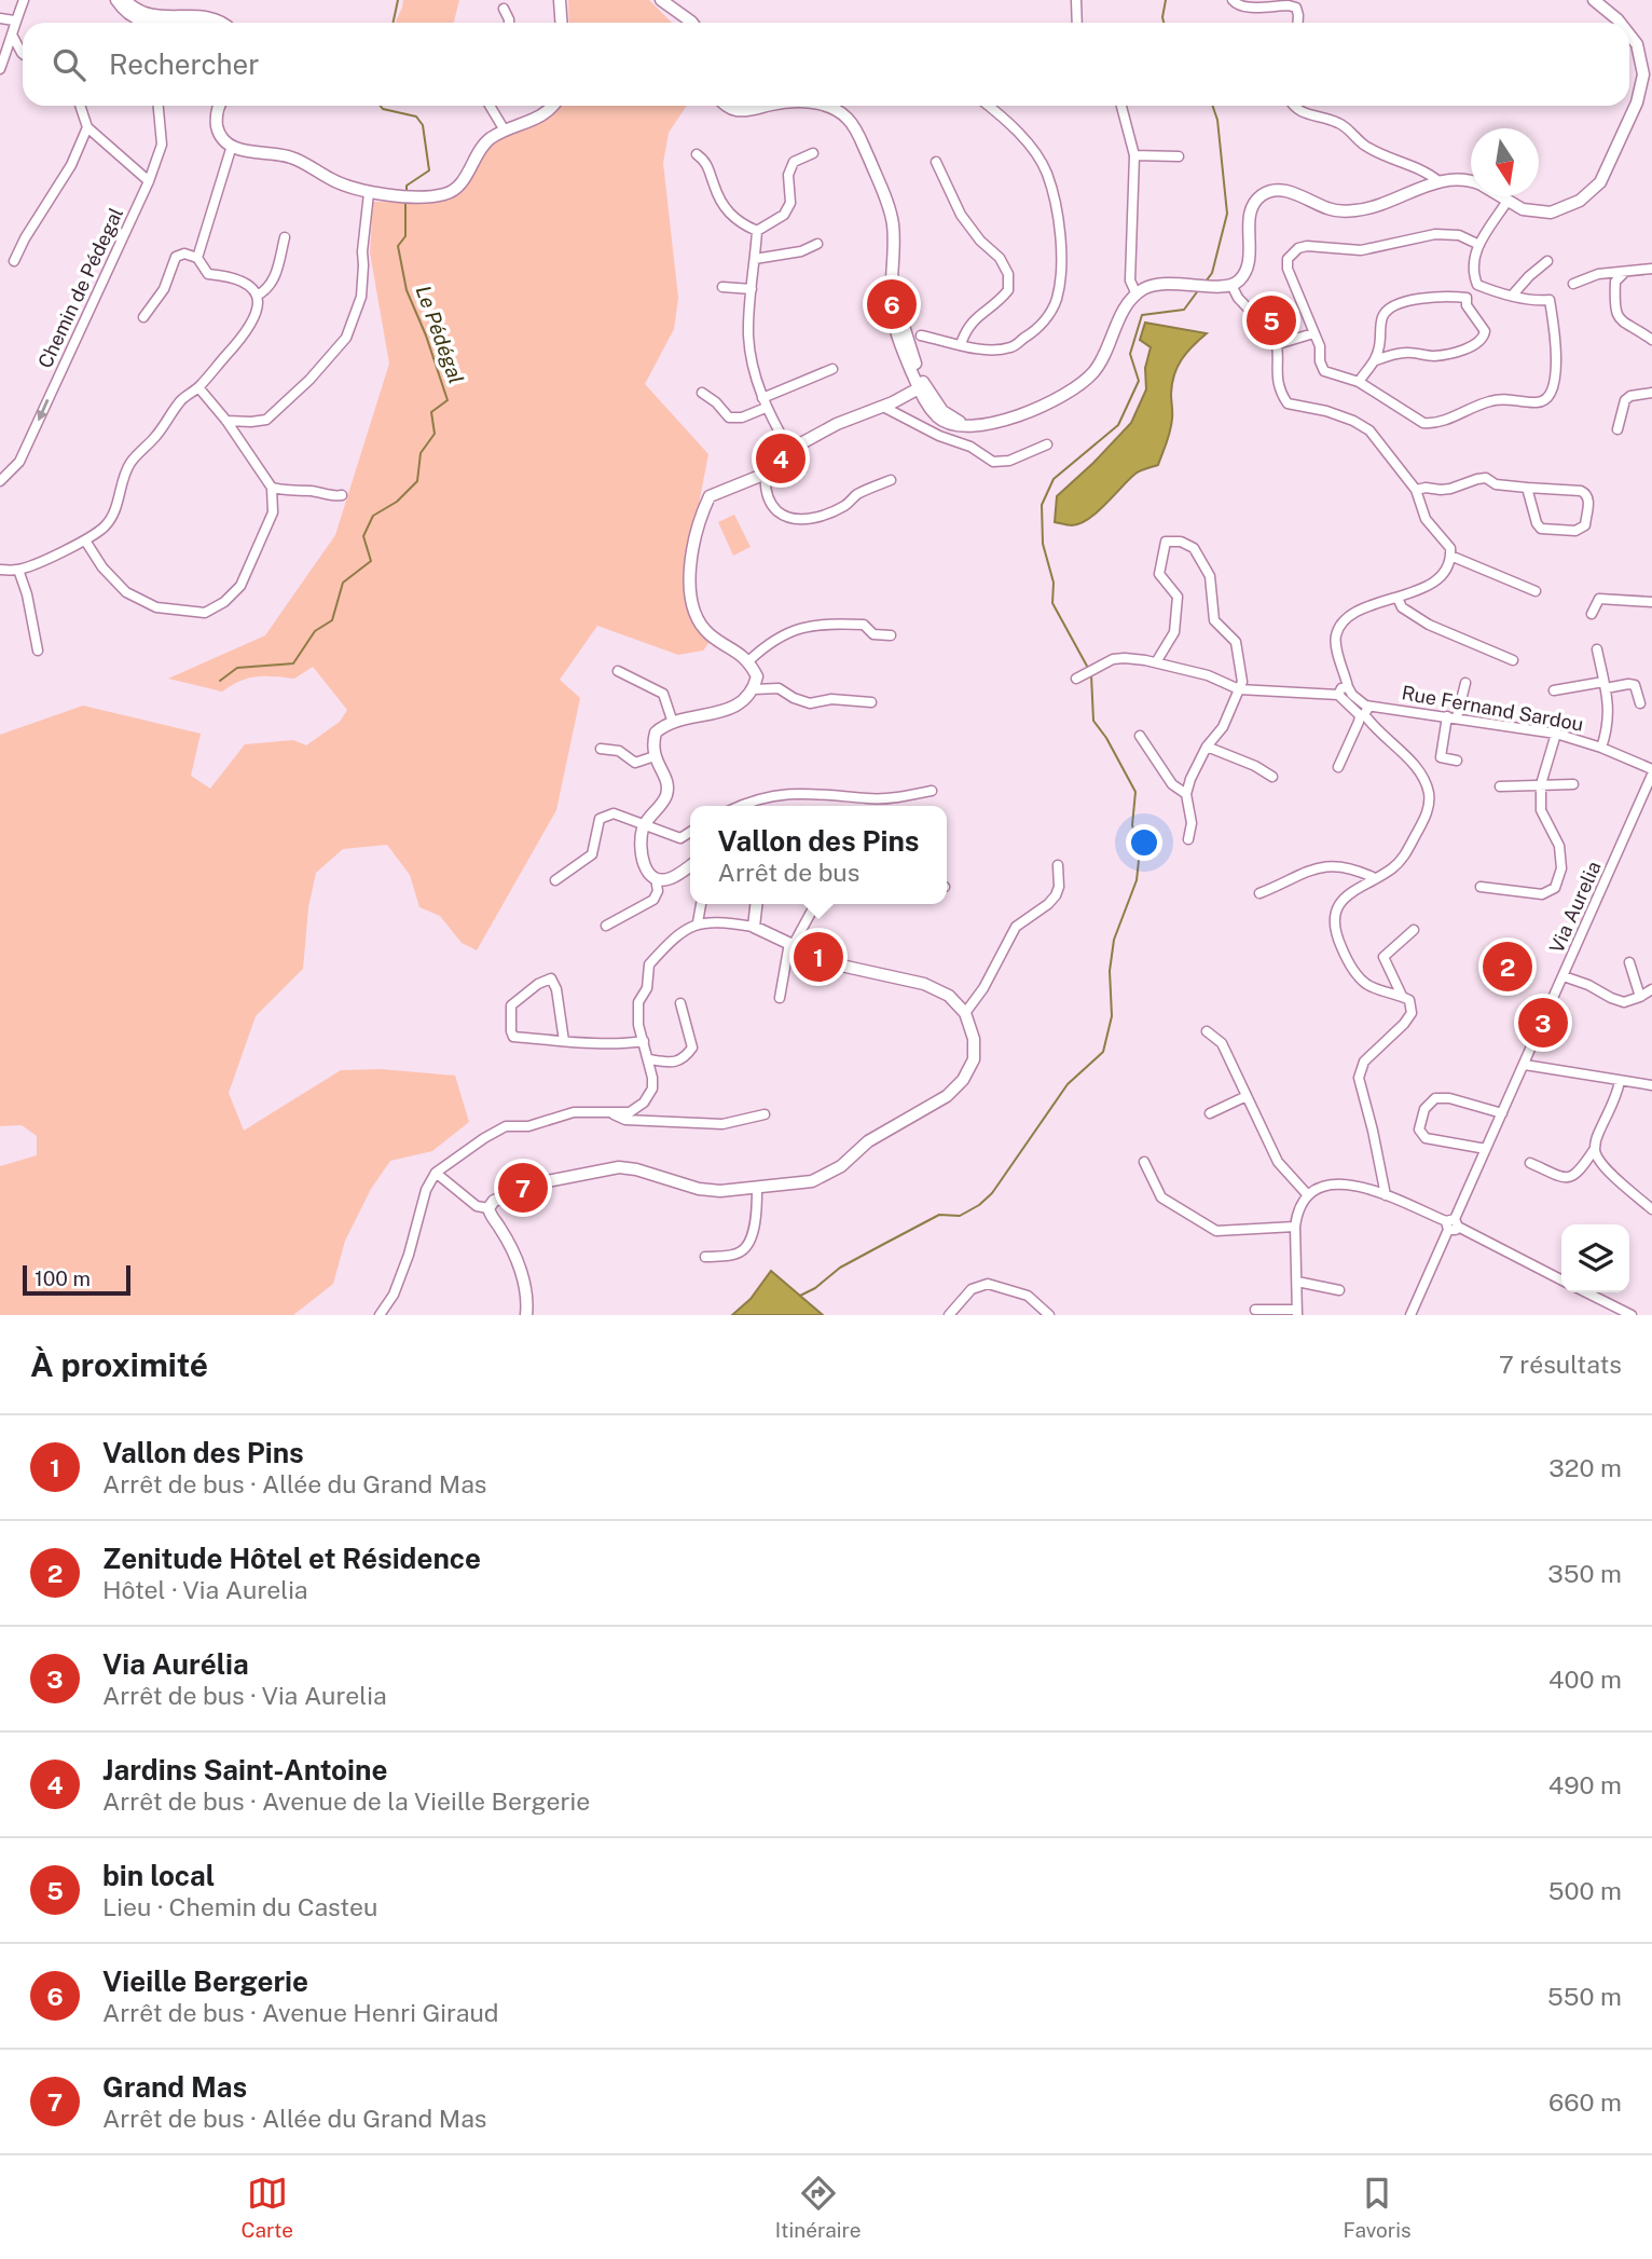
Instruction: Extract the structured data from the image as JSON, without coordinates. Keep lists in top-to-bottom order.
{
  "streets": {
    "street": ["Chemin de Pédegal", "Rue Fernand Sardou", "Via Aurelia"]
  },
  "one_way": ["Chemin de Pédegal"],
  "water": ["Le Pédégal"],
  "scale_bar": "100 m",
  "north": "bottom",
  "page": {
    "search": "Rechercher",
    "pins": [
      "6",
      "5",
      "4",
      "1",
      "2",
      "3",
      "7"
    ],
    "popup": ["Vallon des Pins", "Arrêt de bus"],
    "scale": "100 m",
    "heading": ["À proximité", "7 résultats"],
    "list": [
      {
        "mark": "1",
        "name": "Vallon des Pins",
        "note": "Arrêt de bus · Allée du Grand Mas",
        "value": "320 m"
      },
      {
        "mark": "2",
        "name": "Zenitude Hôtel et Résidence",
        "note": "Hôtel · Via Aurelia",
        "value": "350 m"
      },
      {
        "mark": "3",
        "name": "Via Aurélia",
        "note": "Arrêt de bus · Via Aurelia",
        "value": "400 m"
      },
      {
        "mark": "4",
        "name": "Jardins Saint-Antoine",
        "note": "Arrêt de bus · Avenue de la Vieille Bergerie",
        "value": "490 m"
      },
      {
        "mark": "5",
        "name": "bin local",
        "note": "Lieu · Chemin du Casteu",
        "value": "500 m"
      },
      {
        "mark": "6",
        "name": "Vieille Bergerie",
        "note": "Arrêt de bus · Avenue Henri Giraud",
        "value": "550 m"
      },
      {
        "mark": "7",
        "name": "Grand Mas",
        "note": "Arrêt de bus · Allée du Grand Mas",
        "value": "660 m"
      }
    ],
    "nav": ["Carte", "Itinéraire", "Favoris"]
  }
}
